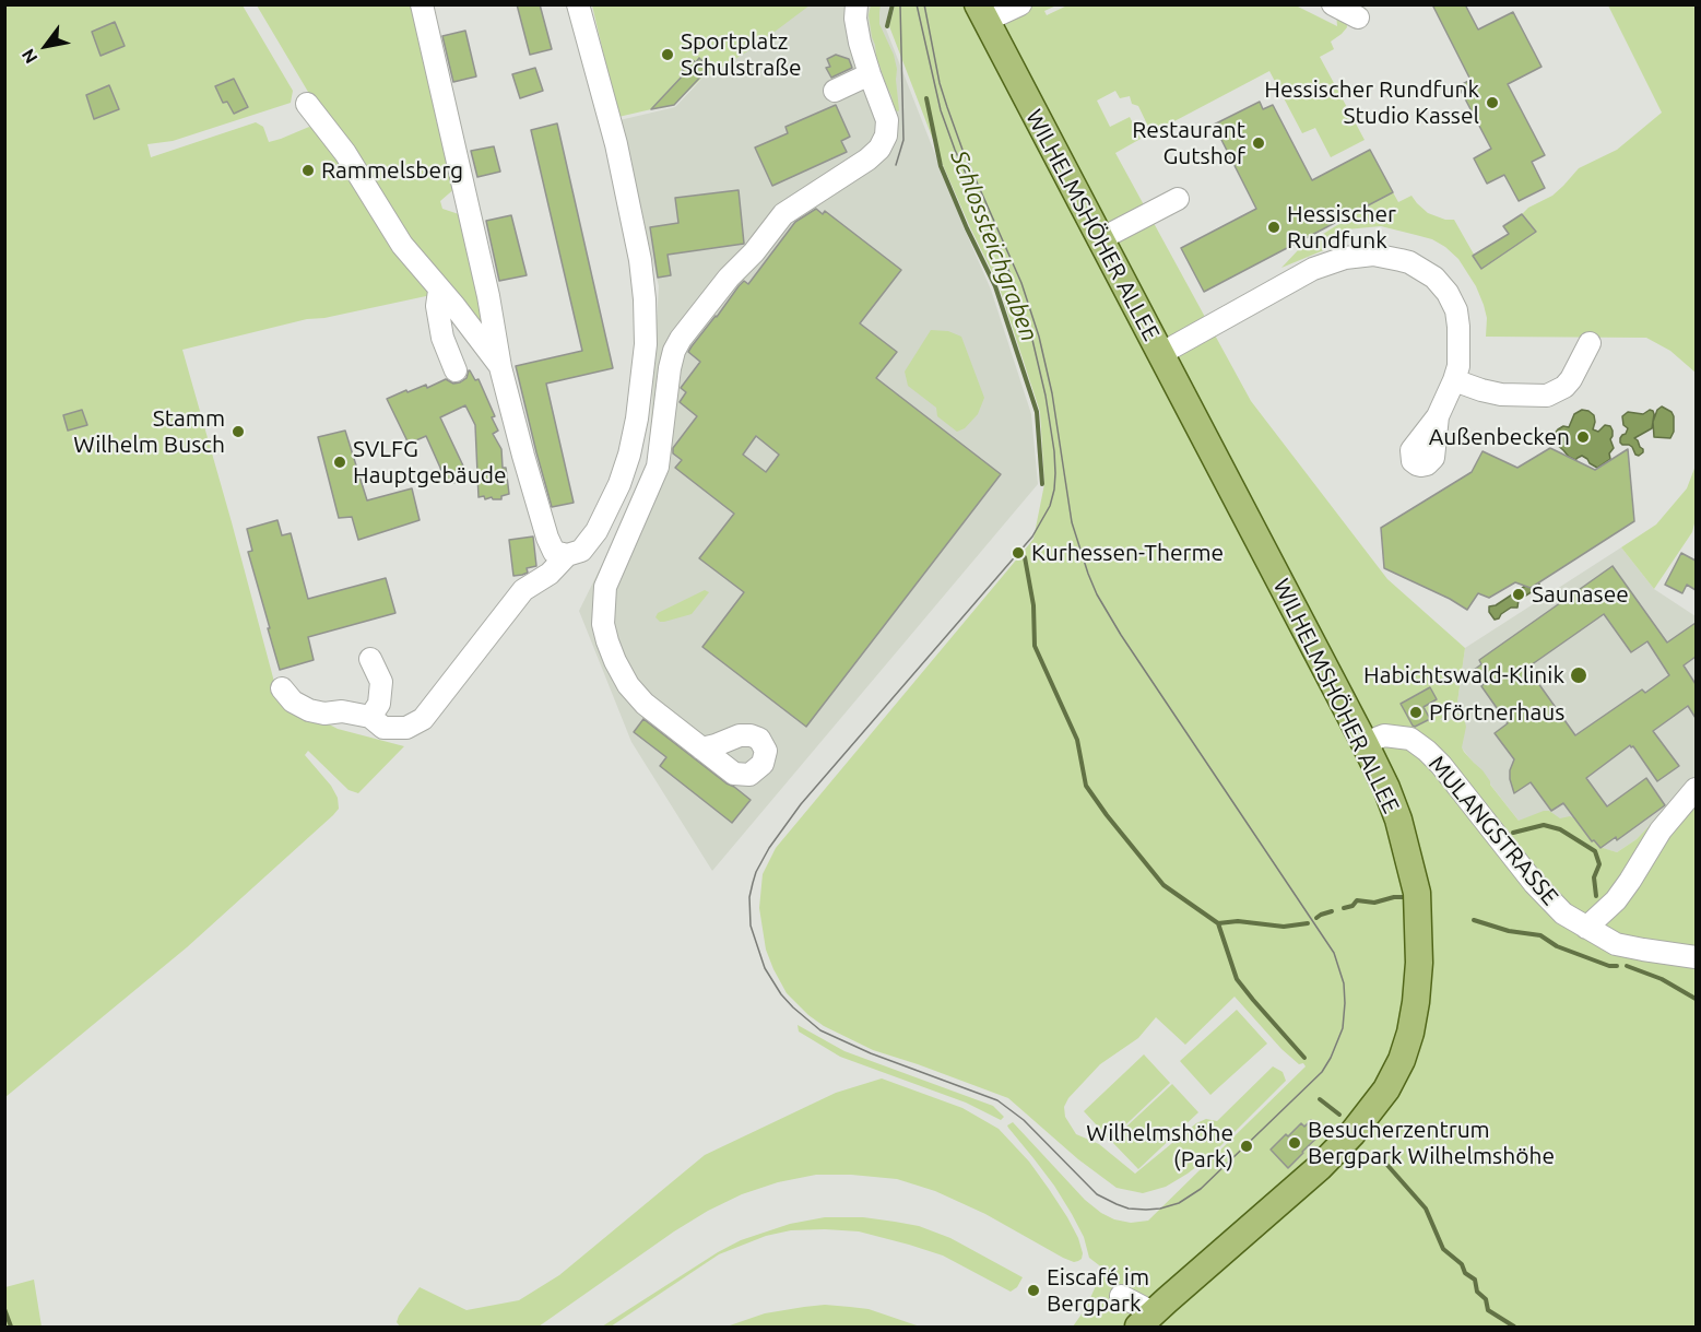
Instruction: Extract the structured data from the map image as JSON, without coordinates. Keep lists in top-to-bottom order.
{
  "streets": {
    "main road": ["WILHELMSHÖHER ALLEE"],
    "street": ["MULANGSTRASSE"]
  },
  "crossings": [
    ["WILHELMSHÖHER ALLEE", "MULANGSTRASSE"]
  ],
  "water": ["Schlossteichgraben"],
  "places": [
    "Sportplatz Schulstraße",
    "Hessischer Rundfunk Studio Kassel",
    "Restaurant Gutshof",
    "Rammelsberg",
    "Hessischer Rundfunk",
    "Stamm Wilhelm Busch",
    "Außenbecken",
    "SVLFG Hauptgebäude",
    "Kurhessen-Therme",
    "Saunasee",
    "Habichtswald-Klinik",
    "Pförtnerhaus",
    "Besucherzentrum Bergpark Wilhelmshöhe",
    "Wilhelmshöhe (Park)",
    "Eiscafé im Bergpark"
  ],
  "north": "bottom left"
}
